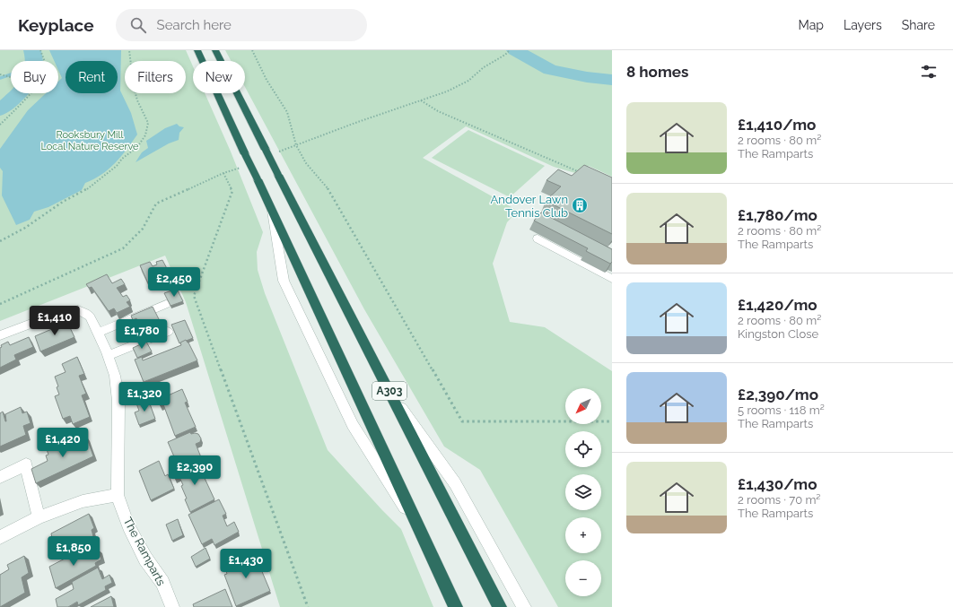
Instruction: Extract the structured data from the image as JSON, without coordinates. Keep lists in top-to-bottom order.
{
  "streets": {
    "highway": ["A303"],
    "street": ["The Ramparts"]
  },
  "parks": ["Rooksbury Mill Local Nature Reserve"],
  "places": {
    "building": ["Andover Lawn Tennis Club"]
  },
  "north": "bottom left",
  "page": {
    "header": "Keyplace",
    "search": "Search here",
    "nav": ["Map", "Layers", "Share"],
    "heading": "8 homes",
    "chip": [
      "Buy",
      "Rent",
      "Filters",
      "New"
    ],
    "list": [
      {
        "name": "£1,410/mo",
        "note": "2 rooms · 80 m² · The Ramparts"
      },
      {
        "name": "£1,780/mo",
        "note": "2 rooms · 80 m² · The Ramparts"
      },
      {
        "name": "£1,420/mo",
        "note": "2 rooms · 80 m² · Kingston Close"
      },
      {
        "name": "£2,390/mo",
        "note": "5 rooms · 118 m² · The Ramparts"
      },
      {
        "name": "£1,430/mo",
        "note": "2 rooms · 70 m² · The Ramparts"
      }
    ],
    "price": [
      "£2,450",
      "£1,410",
      "£1,780",
      "£1,320",
      "£1,420",
      "£2,390",
      "£1,850",
      "£1,430"
    ],
    "map_buttons": ["+", "−"]
  }
}
